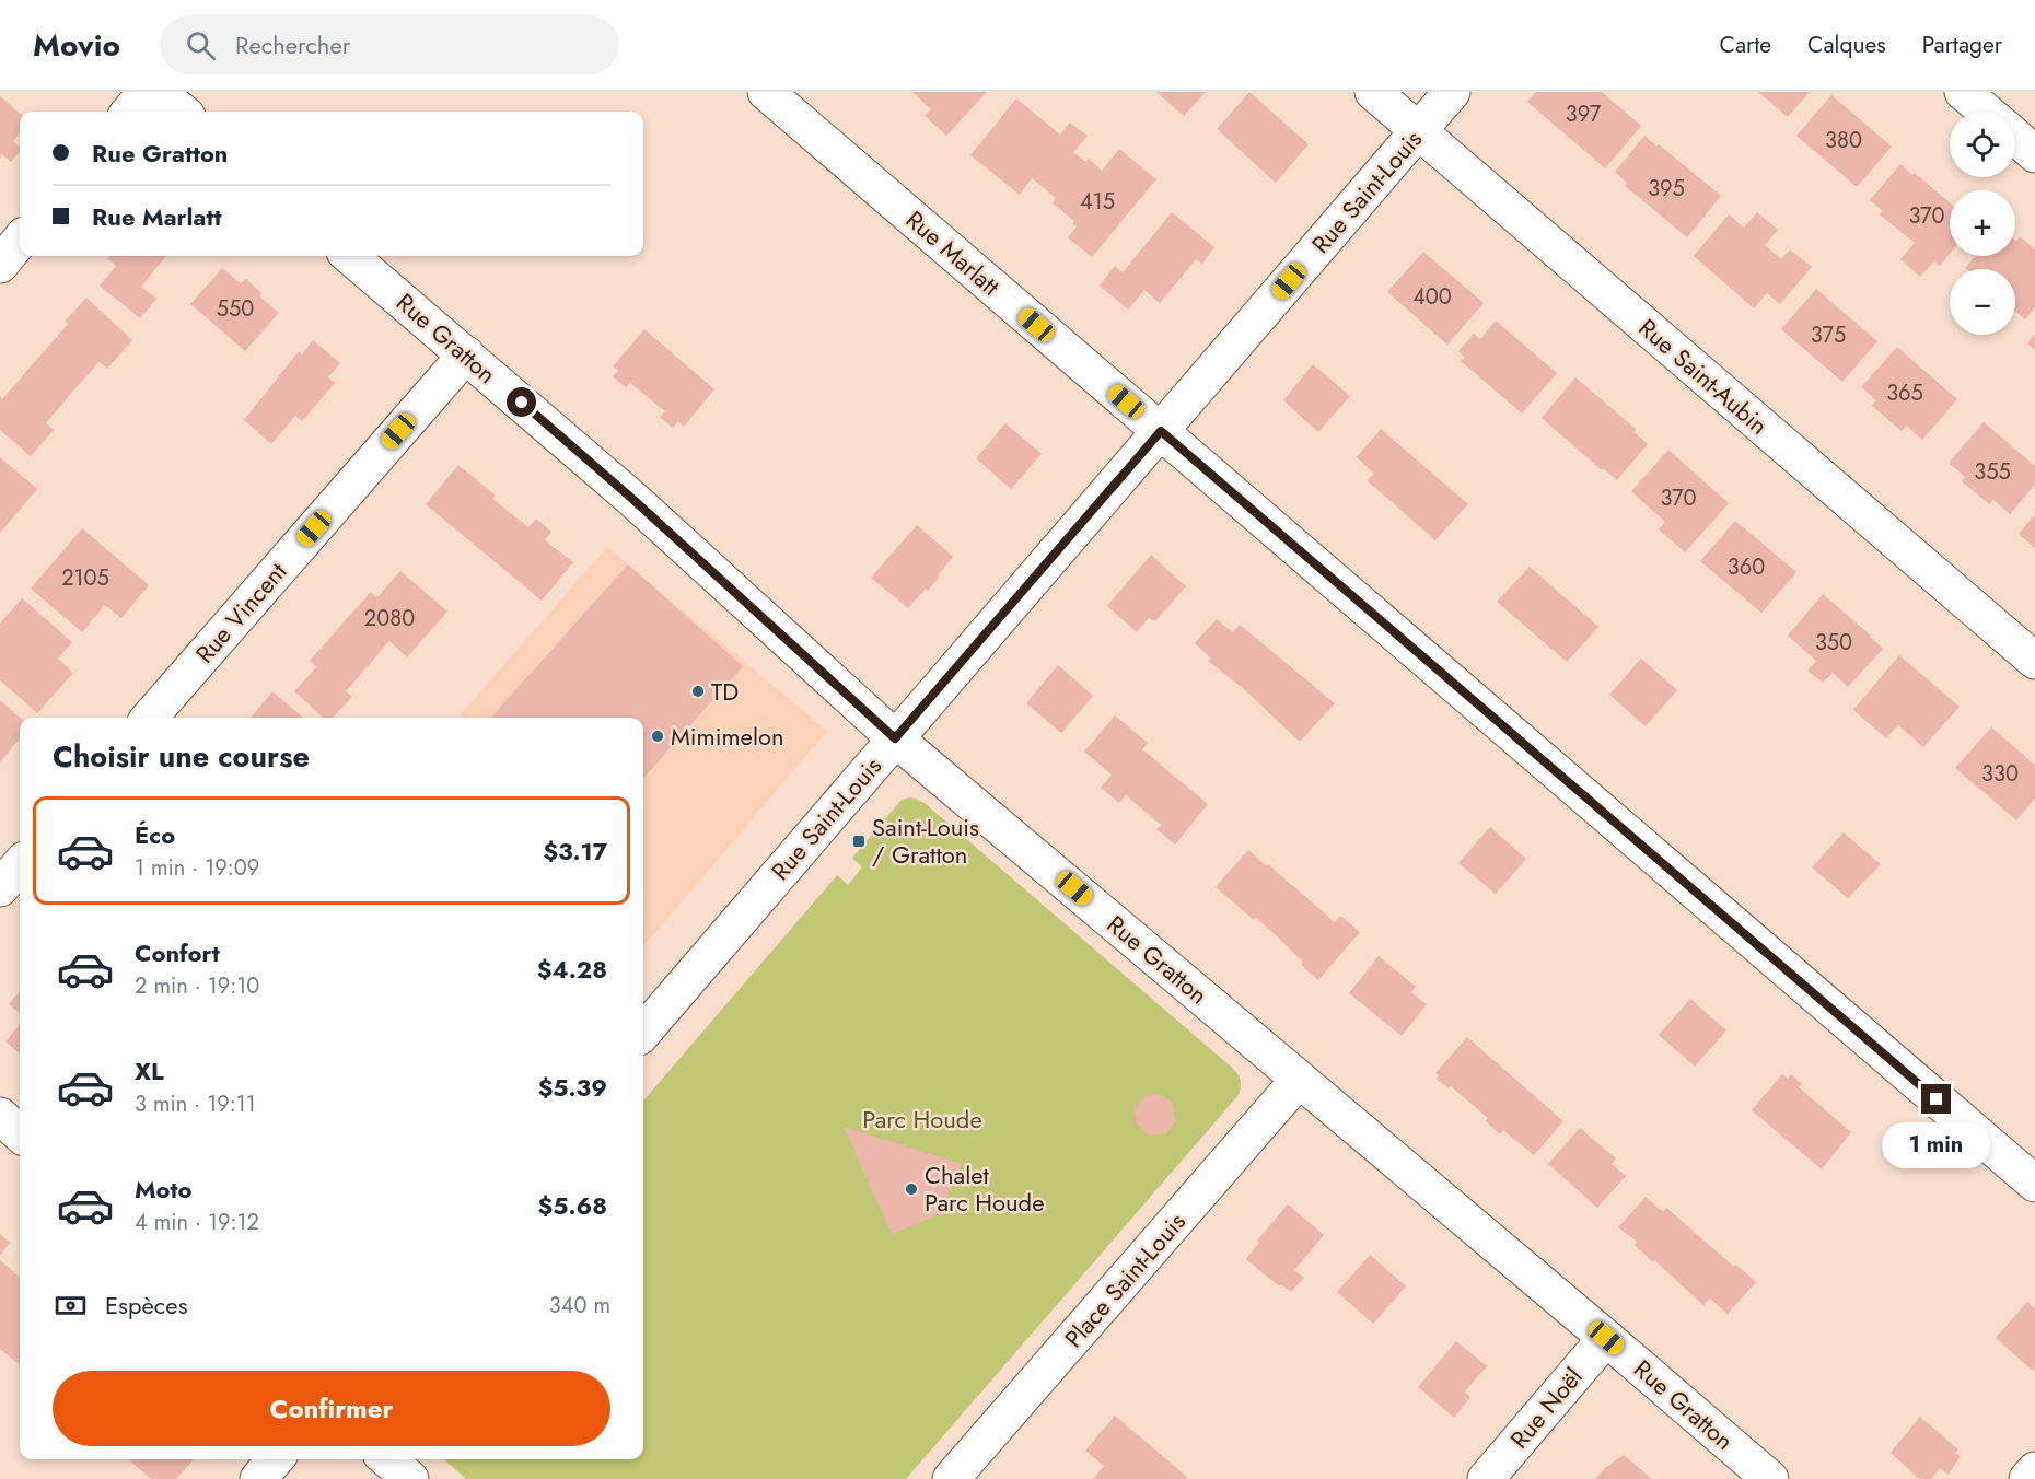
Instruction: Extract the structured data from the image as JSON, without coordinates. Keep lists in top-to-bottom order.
{
  "streets": {
    "street": [
      "Rue Saint-Louis",
      "Rue Marlatt",
      "Rue Gratton",
      "Rue Saint-Aubin",
      "Rue Vincent",
      "Place Saint-Louis",
      "Rue Noël"
    ]
  },
  "crossings": [
    ["Rue Saint-Louis", "Rue Marlatt"],
    ["Rue Saint-Louis", "Rue Gratton"],
    ["Rue Saint-Louis", "Rue Saint-Aubin"],
    ["Rue Gratton", "Rue Vincent"],
    ["Rue Gratton", "Place Saint-Louis"],
    ["Rue Gratton", "Rue Noël"]
  ],
  "parks": ["Parc Houde"],
  "places": {
    "other": ["TD", "Mimimelon", "Chalet Parc Houde"],
    "transit": ["Saint-Louis / Gratton"]
  },
  "house_numbers": [
    "397",
    "380",
    "395",
    "415",
    "370",
    "400",
    "550",
    "375",
    "365",
    "355",
    "370",
    "360",
    "2105",
    "2080",
    "350",
    "330"
  ],
  "page": {
    "header": "Movio",
    "search": "Rechercher",
    "nav": ["Carte", "Calques", "Partager"],
    "map_buttons": ["+", "−"],
    "banner": ["Rue Gratton", "Rue Marlatt"],
    "heading": "Choisir une course",
    "list": [
      {
        "name": "Éco",
        "note": "1 min · 19:09",
        "value": "$3.17"
      },
      {
        "name": "Confort",
        "note": "2 min · 19:10",
        "value": "$4.28"
      },
      {
        "name": "XL",
        "note": "3 min · 19:11",
        "value": "$5.39"
      },
      {
        "name": "Moto",
        "note": "4 min · 19:12",
        "value": "$5.68"
      }
    ],
    "bubble": "1 min",
    "pay": ["Espèces", "340 m"],
    "buttons": "Confirmer"
  }
}
